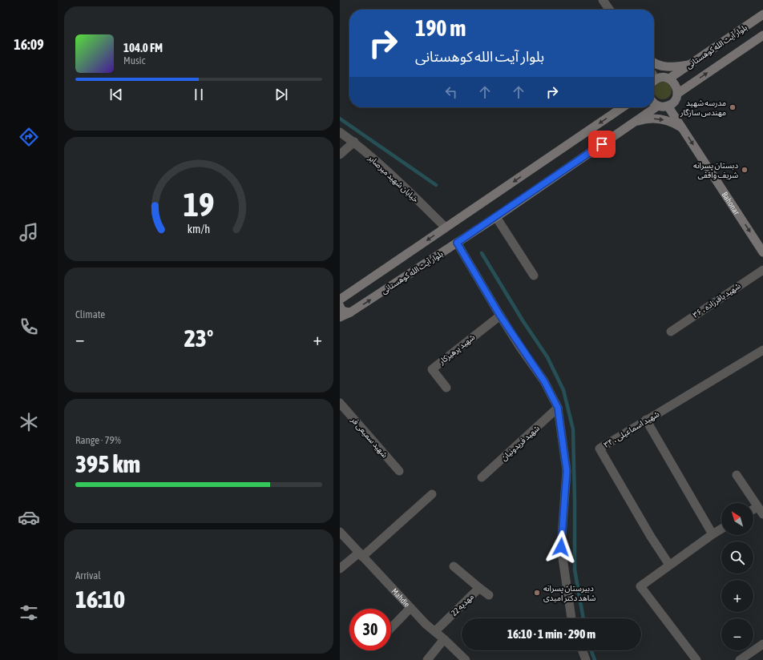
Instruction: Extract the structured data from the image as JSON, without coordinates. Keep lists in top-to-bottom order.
{
  "streets": {
    "main road": ["بلوار آیت الله کوهستانی", "Bahonar"],
    "street": [
      "خیابان شهید میرصابر",
      "شهید باقرزاده ، ۳۶",
      "شهید پرهیزکار",
      "شهید اسماعیلی ، ۳۴",
      "شهید سمیعی فر",
      "شهید فریدونیان",
      "Mahdie",
      "مهدیه 22"
    ]
  },
  "crossings": [
    ["Mahdie", "مهدیه 22"]
  ],
  "one_way": ["Bahonar"],
  "places": ["مدرسه شهید مهندس سازگار", "دبستان پسرانه شریف واقفی", "دبیرستان پسرانه شاهد دکتر امیدی"],
  "north": "top left",
  "page": {
    "tabs": "16:09",
    "turn": ["190 m", "بلوار آیت الله کوهستانی"],
    "song": ["104.0 FM", "Music"],
    "tile": [
      "Climate",
      ["Range · 79%", "395 km"],
      ["Arrival", "16:10"]
    ],
    "heat": ["−", "23°", "+"],
    "map_buttons": ["+", "−"],
    "limit": "30",
    "trip": "16:10 · 1 min · 290 m",
    "gauge": ["19", "km/h"]
  }
}
